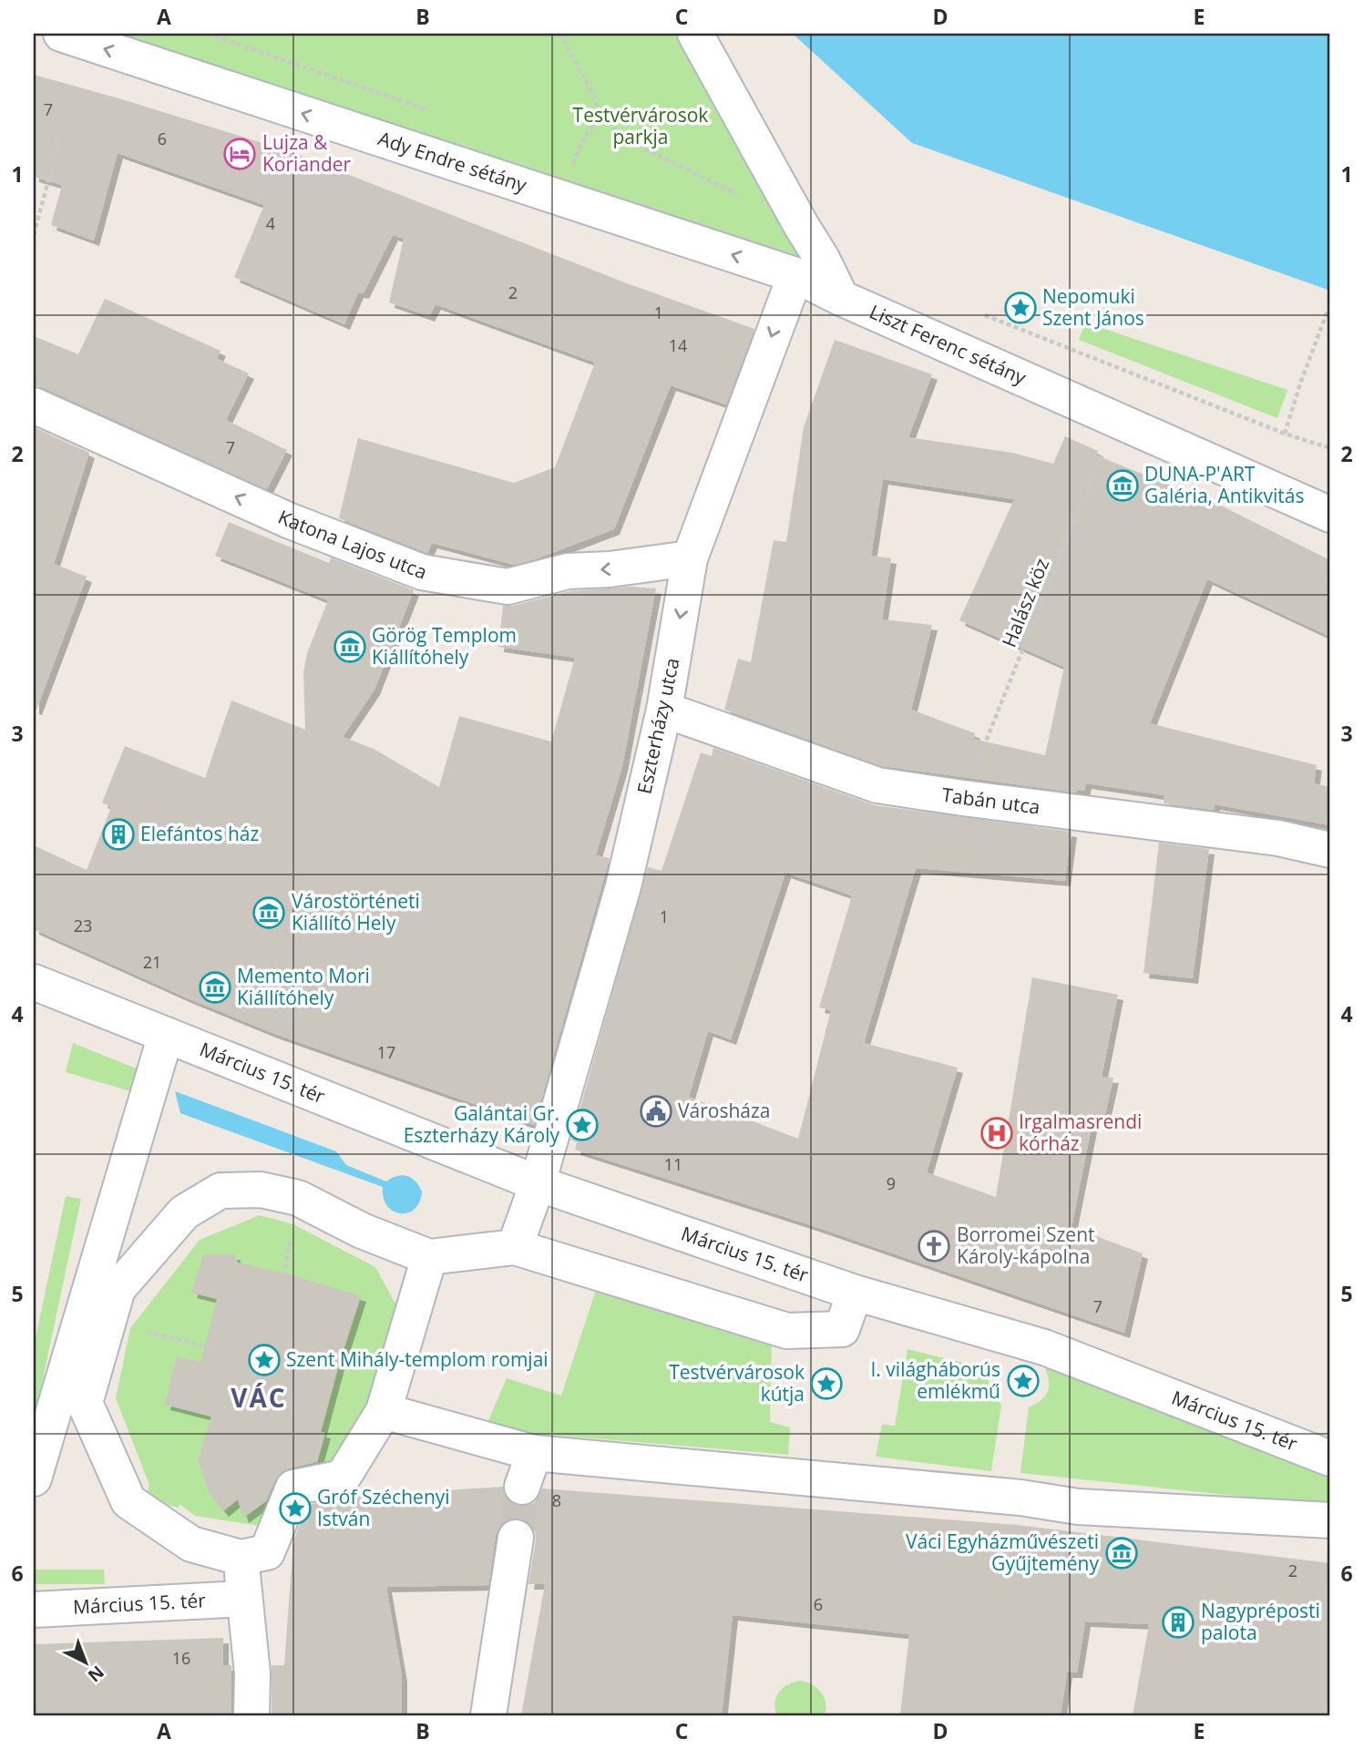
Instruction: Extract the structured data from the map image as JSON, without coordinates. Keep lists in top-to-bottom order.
{
  "streets": {
    "street": [
      "Ady Endre sétány",
      "Liszt Ferenc sétány",
      "Katona Lajos utca",
      "Eszterházy utca",
      "Tabán utca",
      "Március 15. tér"
    ],
    "path": ["Halász köz"]
  },
  "crossings": [
    ["Ady Endre sétány", "Liszt Ferenc sétány"],
    ["Ady Endre sétány", "Eszterházy utca"],
    ["Liszt Ferenc sétány", "Halász köz"],
    ["Katona Lajos utca", "Eszterházy utca"],
    ["Halász köz", "Tabán utca"],
    ["Eszterházy utca", "Tabán utca"],
    ["Eszterházy utca", "Március 15. tér"]
  ],
  "one_way": ["Ady Endre sétány", "Katona Lajos utca", "Eszterházy utca"],
  "districts": ["VÁC"],
  "parks": ["Testvérvárosok parkja"],
  "places": {
    "hotel": ["Lujza & Koriander"],
    "place": [
      "Nepomuki Szent János",
      "Galántai Gr. Eszterházy Károly",
      "Szent Mihály-templom romjai",
      "I. világháborús emlékmű",
      "Testvérvárosok kútja",
      "Gróf Széchenyi István"
    ],
    "museum": [
      "DUNA-P'ART Galéria, Antikvitás",
      "Görög Templom Kiállítóhely",
      "Várostörténeti Kiállító Hely",
      "Memento Mori Kiállítóhely",
      "Váci Egyházművészeti Gyűjtemény"
    ],
    "building": ["Elefántos ház", "Nagypréposti palota"],
    "public building": ["Városháza"],
    "hospital": ["Irgalmasrendi kórház"],
    "church": ["Borromei Szent Károly-kápolna"]
  },
  "house_numbers": [
    "7",
    "6",
    "4",
    "2",
    "1",
    "14",
    "7",
    "1",
    "23",
    "21",
    "17",
    "11",
    "9",
    "7",
    "8",
    "2",
    "6",
    "16"
  ],
  "north": "bottom right",
  "grid": {
    "columns": [
      "A",
      "B",
      "C",
      "D",
      "E"
    ],
    "rows": [
      "1",
      "2",
      "3",
      "4",
      "5",
      "6"
    ]
  }
}
